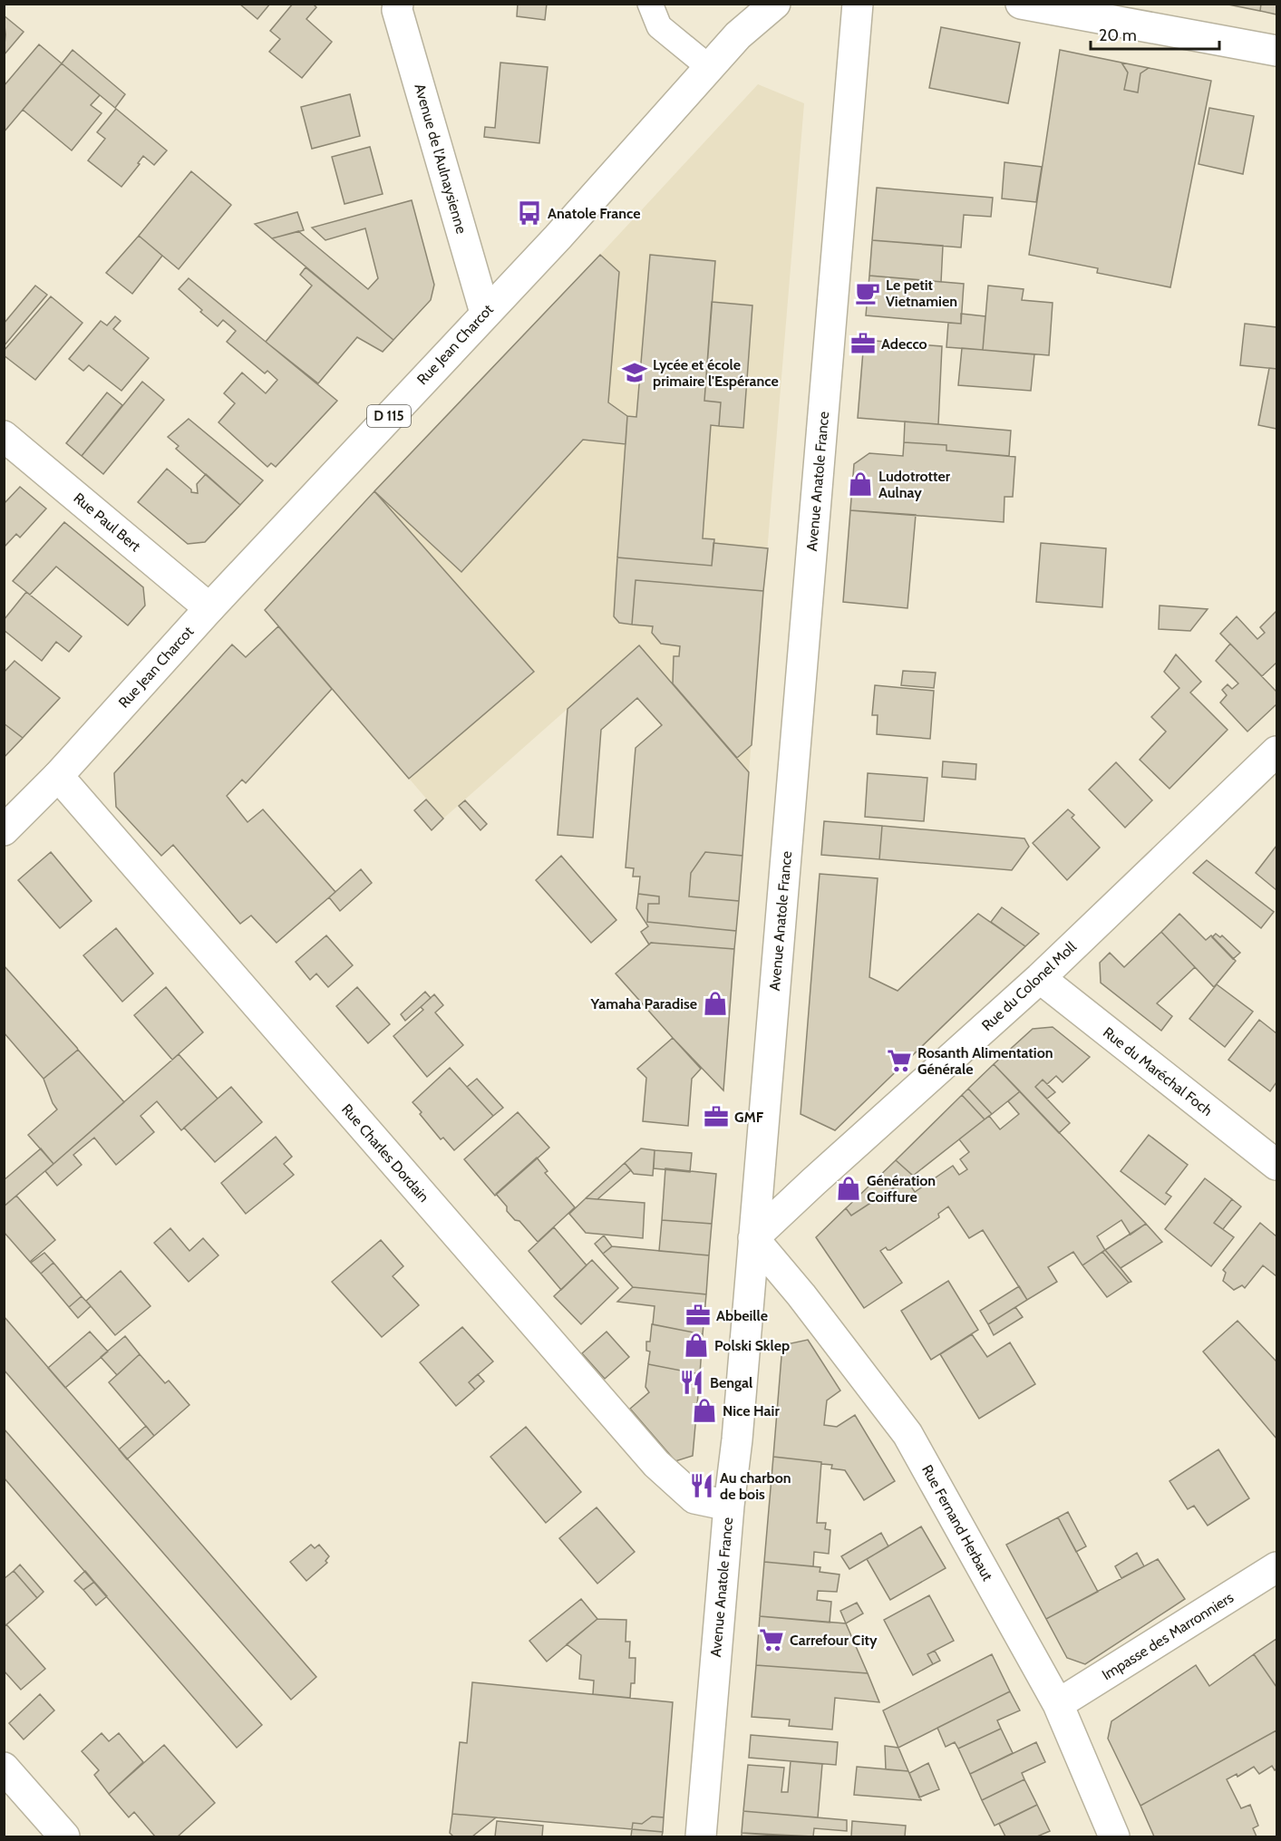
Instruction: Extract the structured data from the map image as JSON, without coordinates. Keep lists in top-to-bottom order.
{
  "streets": {
    "street": [
      "Avenue de l'Aulnaysienne",
      "Rue Jean Charcot",
      "D 115",
      "Avenue Anatole France",
      "Rue Paul Bert",
      "Rue du Colonel Moll",
      "Rue du Maréchal Foch",
      "Rue Charles Dordain",
      "Rue Fernand Herbaut",
      "Impasse des Marronniers"
    ]
  },
  "crossings": [
    ["Avenue de l'Aulnaysienne", "Rue Jean Charcot"],
    ["Rue Jean Charcot", "Rue Paul Bert"],
    ["Rue Jean Charcot", "Rue Charles Dordain"],
    ["Avenue Anatole France", "Rue du Colonel Moll"],
    ["Avenue Anatole France", "Rue Charles Dordain"],
    ["Avenue Anatole France", "Rue Fernand Herbaut"],
    ["Rue du Colonel Moll", "Rue du Maréchal Foch"],
    ["Rue du Colonel Moll", "Rue Fernand Herbaut"],
    ["Rue Fernand Herbaut", "Impasse des Marronniers"]
  ],
  "places": {
    "bus stop": ["Anatole France"],
    "cafe": ["Le petit Vietnamien"],
    "office": ["Adecco", "GMF", "Abbeille"],
    "school or university": ["Lycée et école primaire l'Espérance"],
    "shop": [
      "Ludotrotter Aulnay",
      "Yamaha Paradise",
      "Génération Coiffure",
      "Polski Sklep",
      "Nice Hair"
    ],
    "supermarket": ["Rosanth Alimentation Générale", "Carrefour City"],
    "restaurant": ["Bengal", "Au charbon de bois"]
  },
  "scale_bar": "20 m"
}
